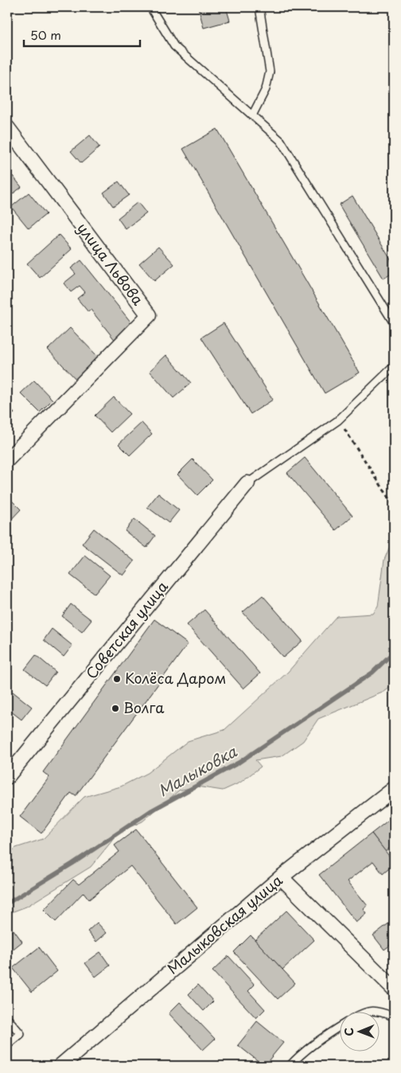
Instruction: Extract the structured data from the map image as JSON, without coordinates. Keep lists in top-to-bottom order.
{
  "streets": {
    "street": ["улица Львова", "Советская улица", "Малыковская улица"]
  },
  "water": ["Малыковка"],
  "places": ["Колёса Даром", "Волга"],
  "scale_bar": "50 m",
  "north": "left"
}
